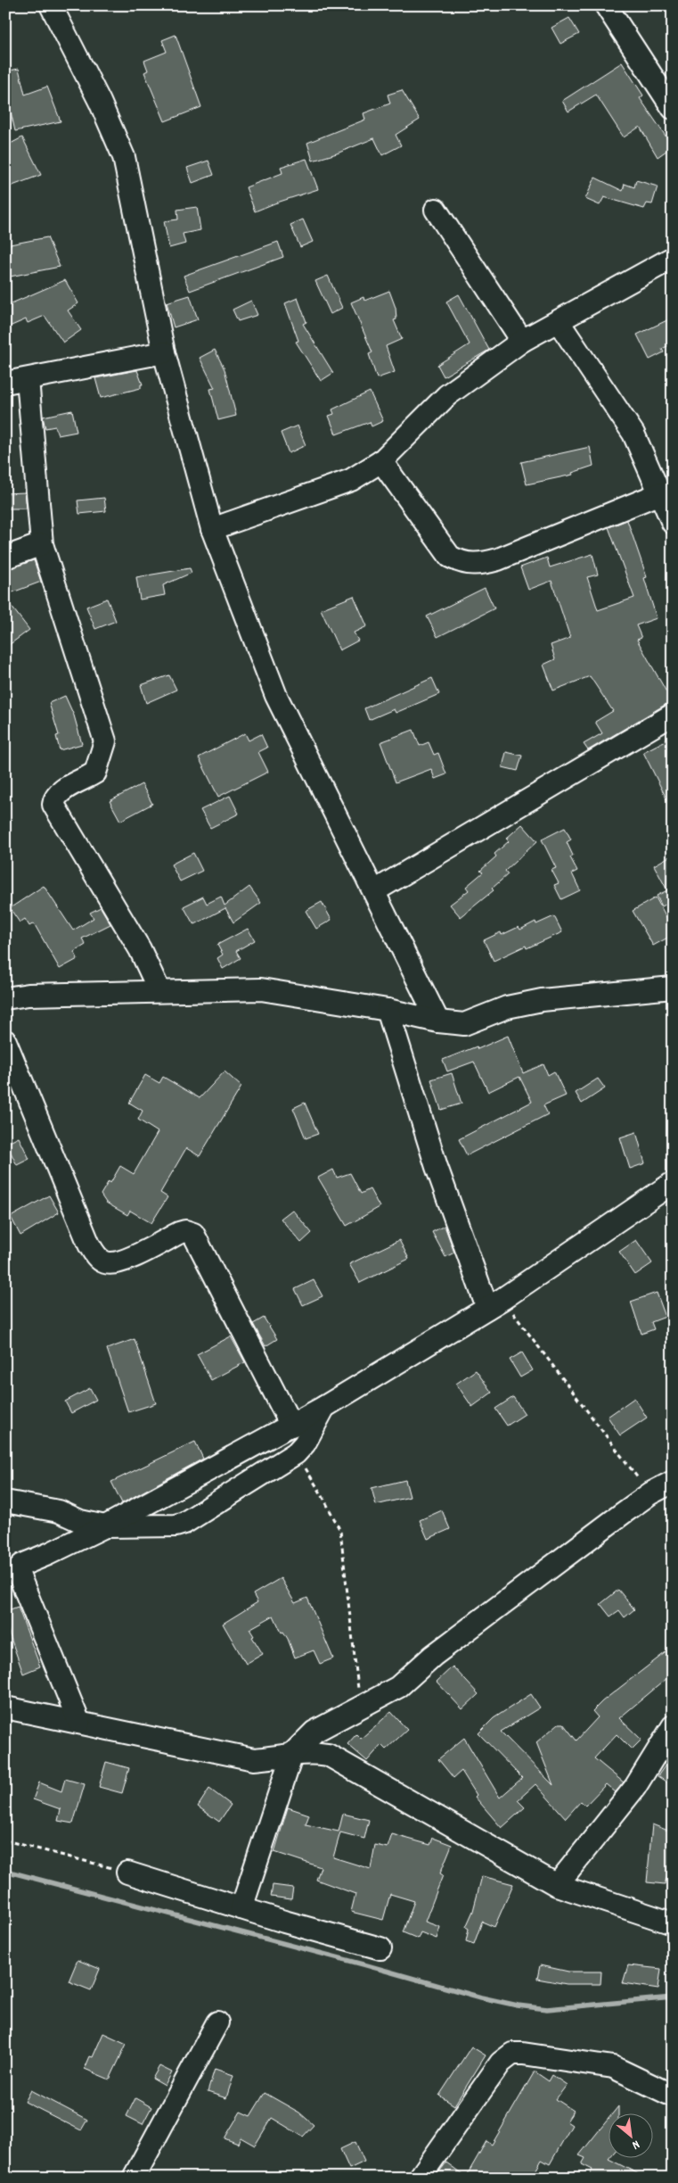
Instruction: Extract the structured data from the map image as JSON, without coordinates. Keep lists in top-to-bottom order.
{
  "north": "bottom right"
}
